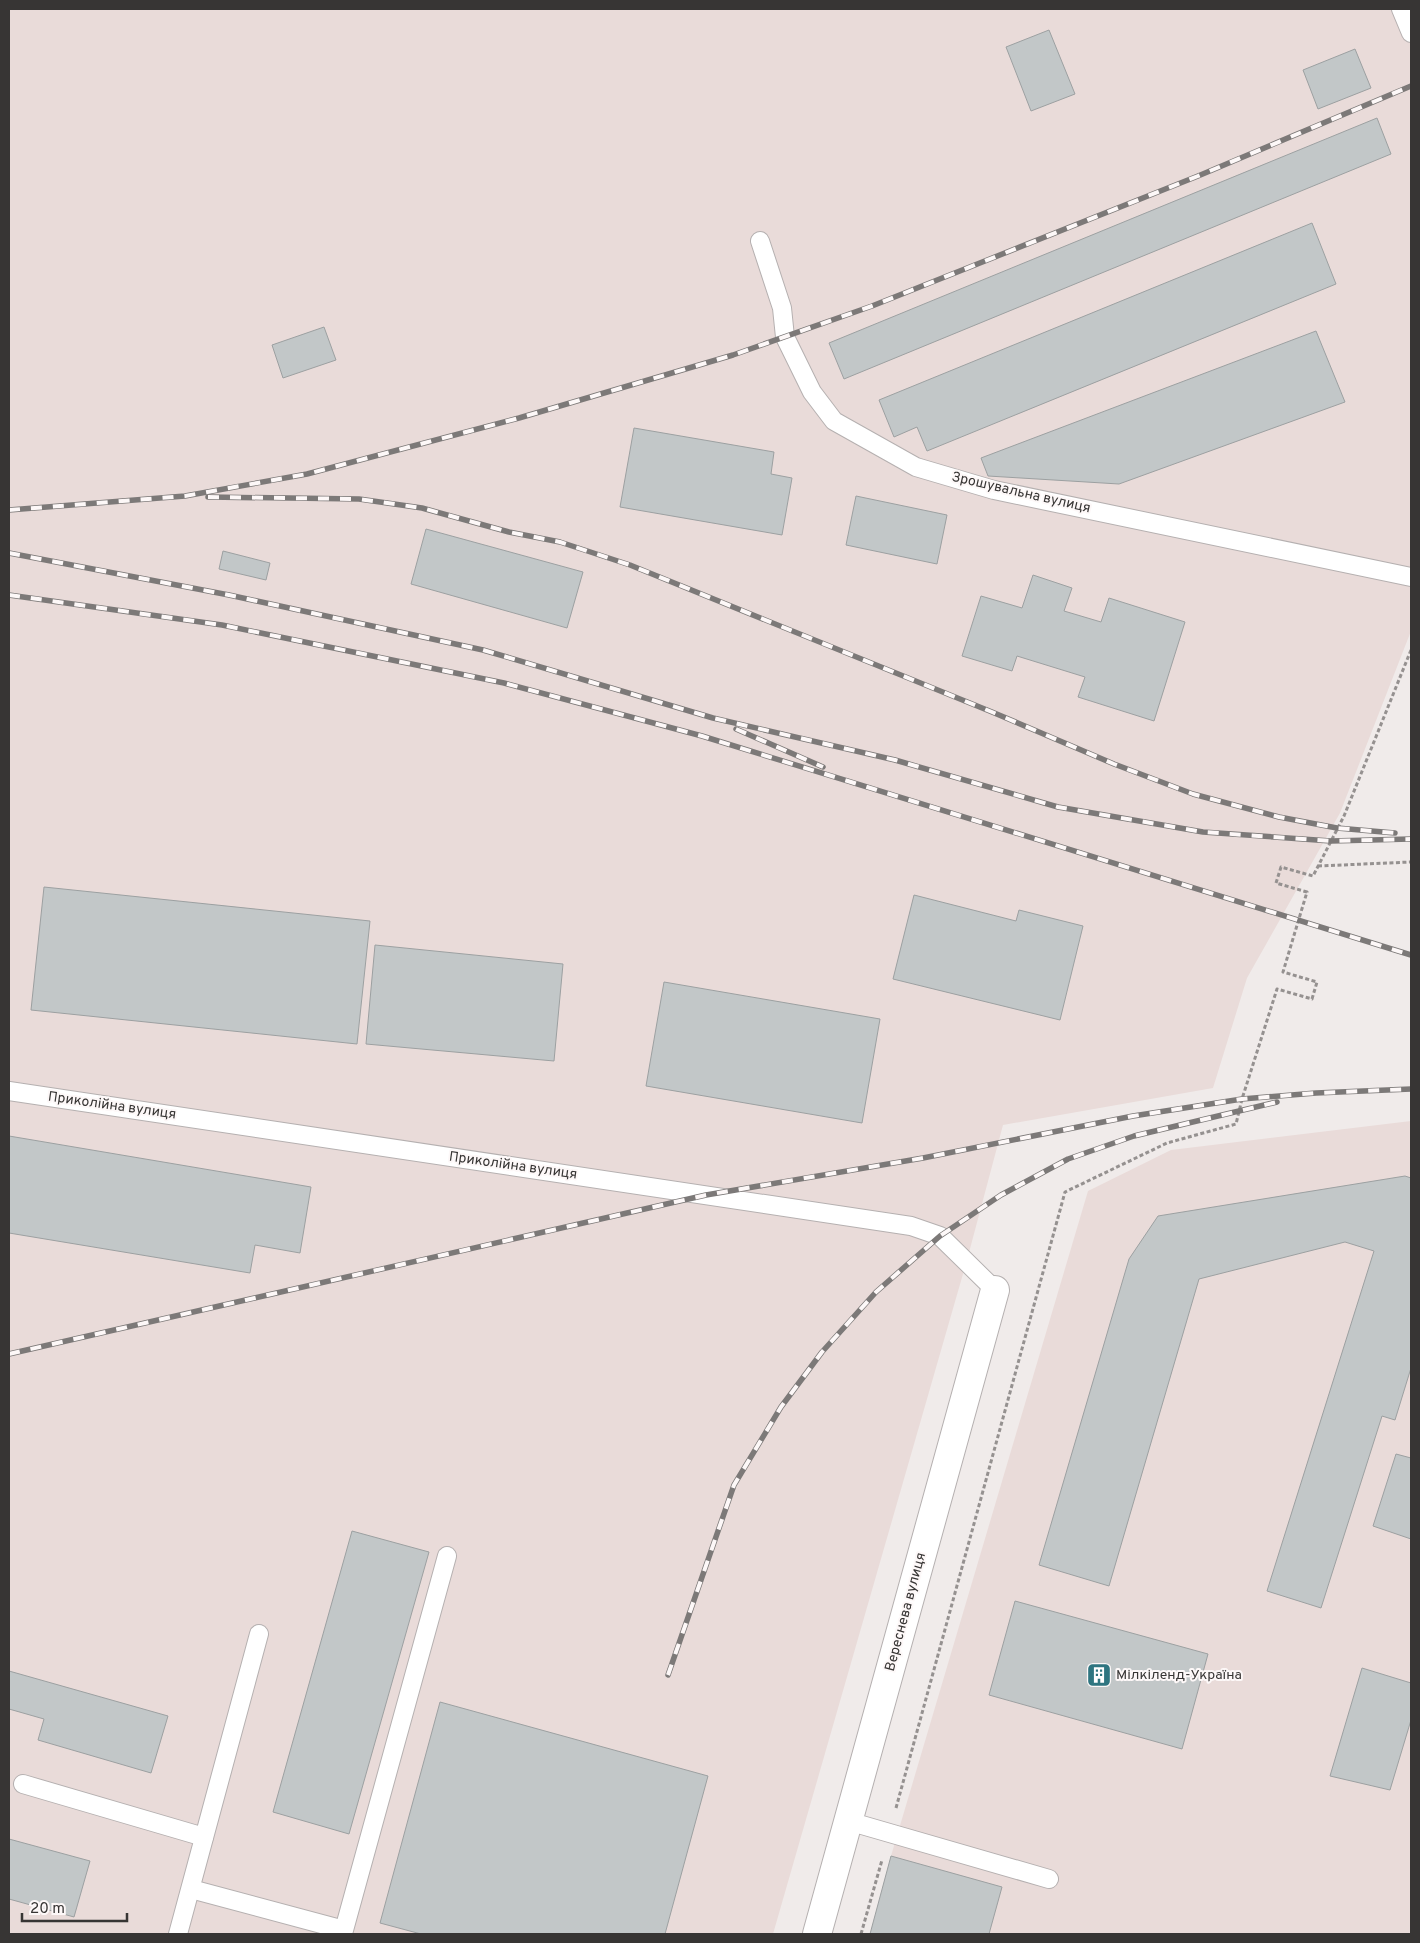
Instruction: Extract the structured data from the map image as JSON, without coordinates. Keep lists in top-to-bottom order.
{
  "streets": {
    "street": ["Вереснева вулиця"],
    "lane": ["Зрошувальна вулиця", "Приколійна вулиця"]
  },
  "crossings": [
    ["Приколійна вулиця", "Вереснева вулиця"]
  ],
  "places": {
    "building": ["Мілкіленд-Україна"]
  },
  "scale_bar": "20 m"
}
